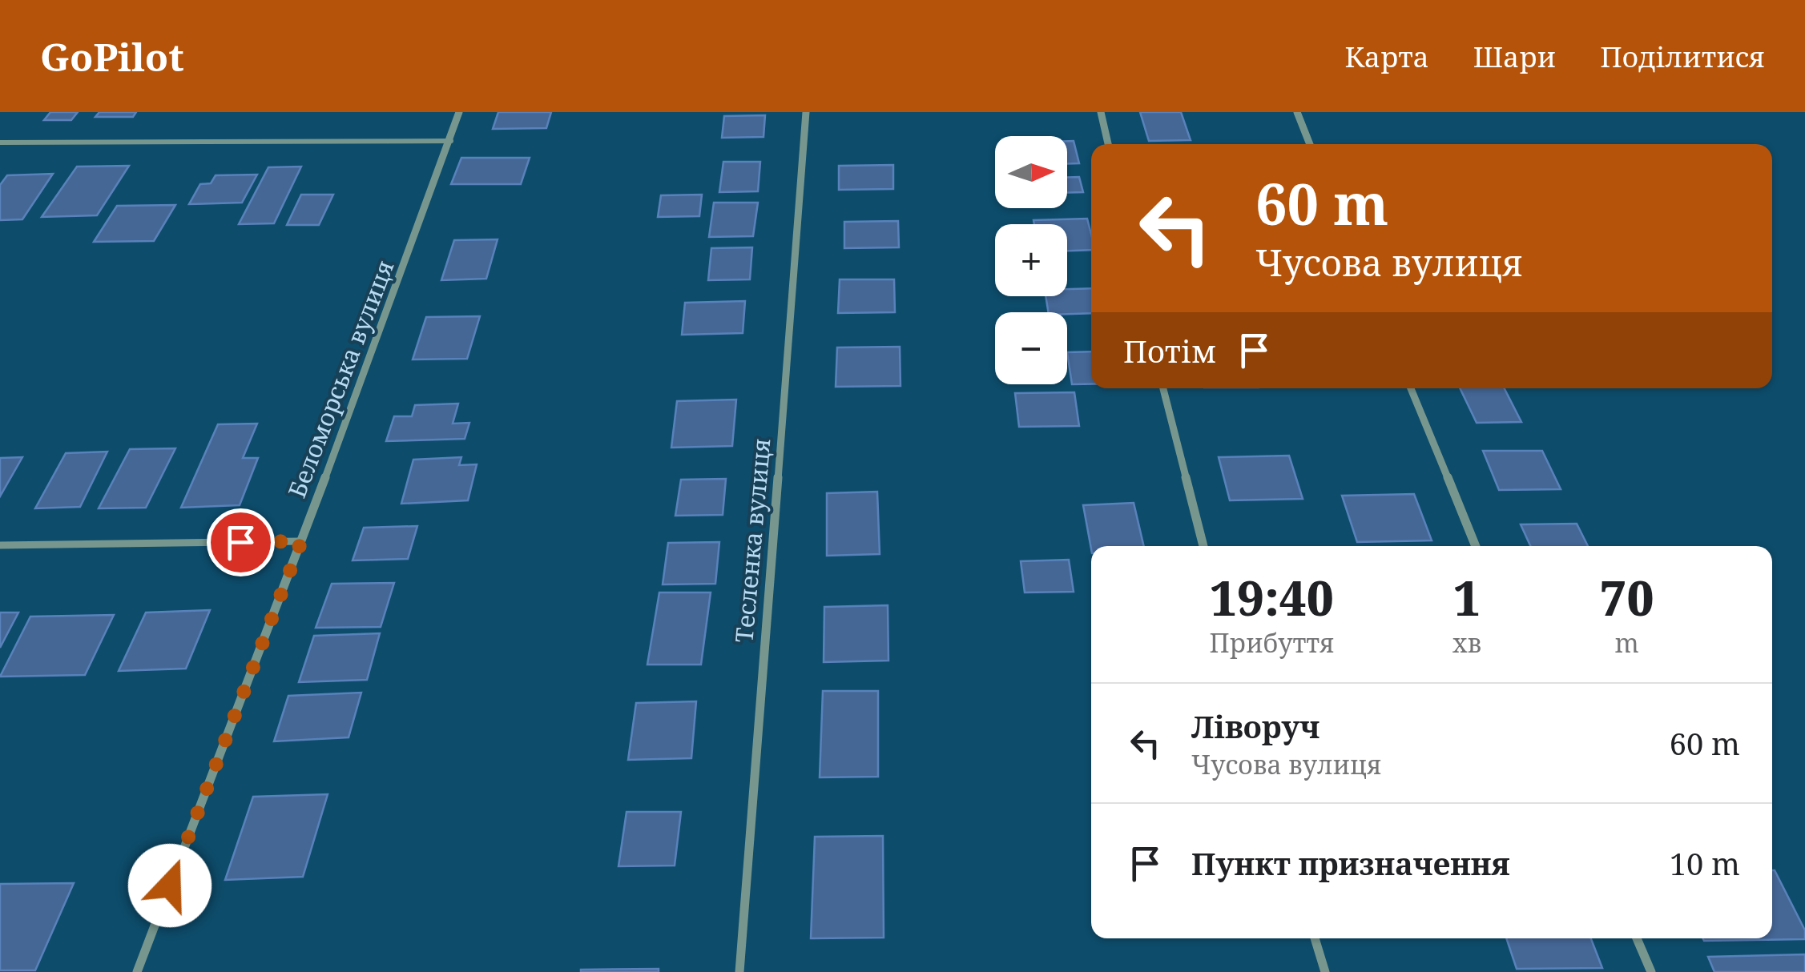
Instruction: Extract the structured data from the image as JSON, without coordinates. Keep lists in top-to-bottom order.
{
  "streets": {
    "street": ["Беломорська вулиця", "Тесленка вулиця"]
  },
  "north": "right",
  "page": {
    "header": "GoPilot",
    "nav": ["Карта", "Шари", "Поділитися"],
    "map_buttons": ["+", "−"],
    "turn": ["60 m", "Чусова вулиця"],
    "then": "Потім",
    "eta": [
      "19:40",
      "Прибуття",
      "1",
      "хв",
      "70",
      "m"
    ],
    "list": [
      {
        "name": "Ліворуч",
        "note": "Чусова вулиця",
        "value": "60 m"
      },
      {
        "name": "Пункт призначення",
        "value": "10 m"
      }
    ]
  }
}
